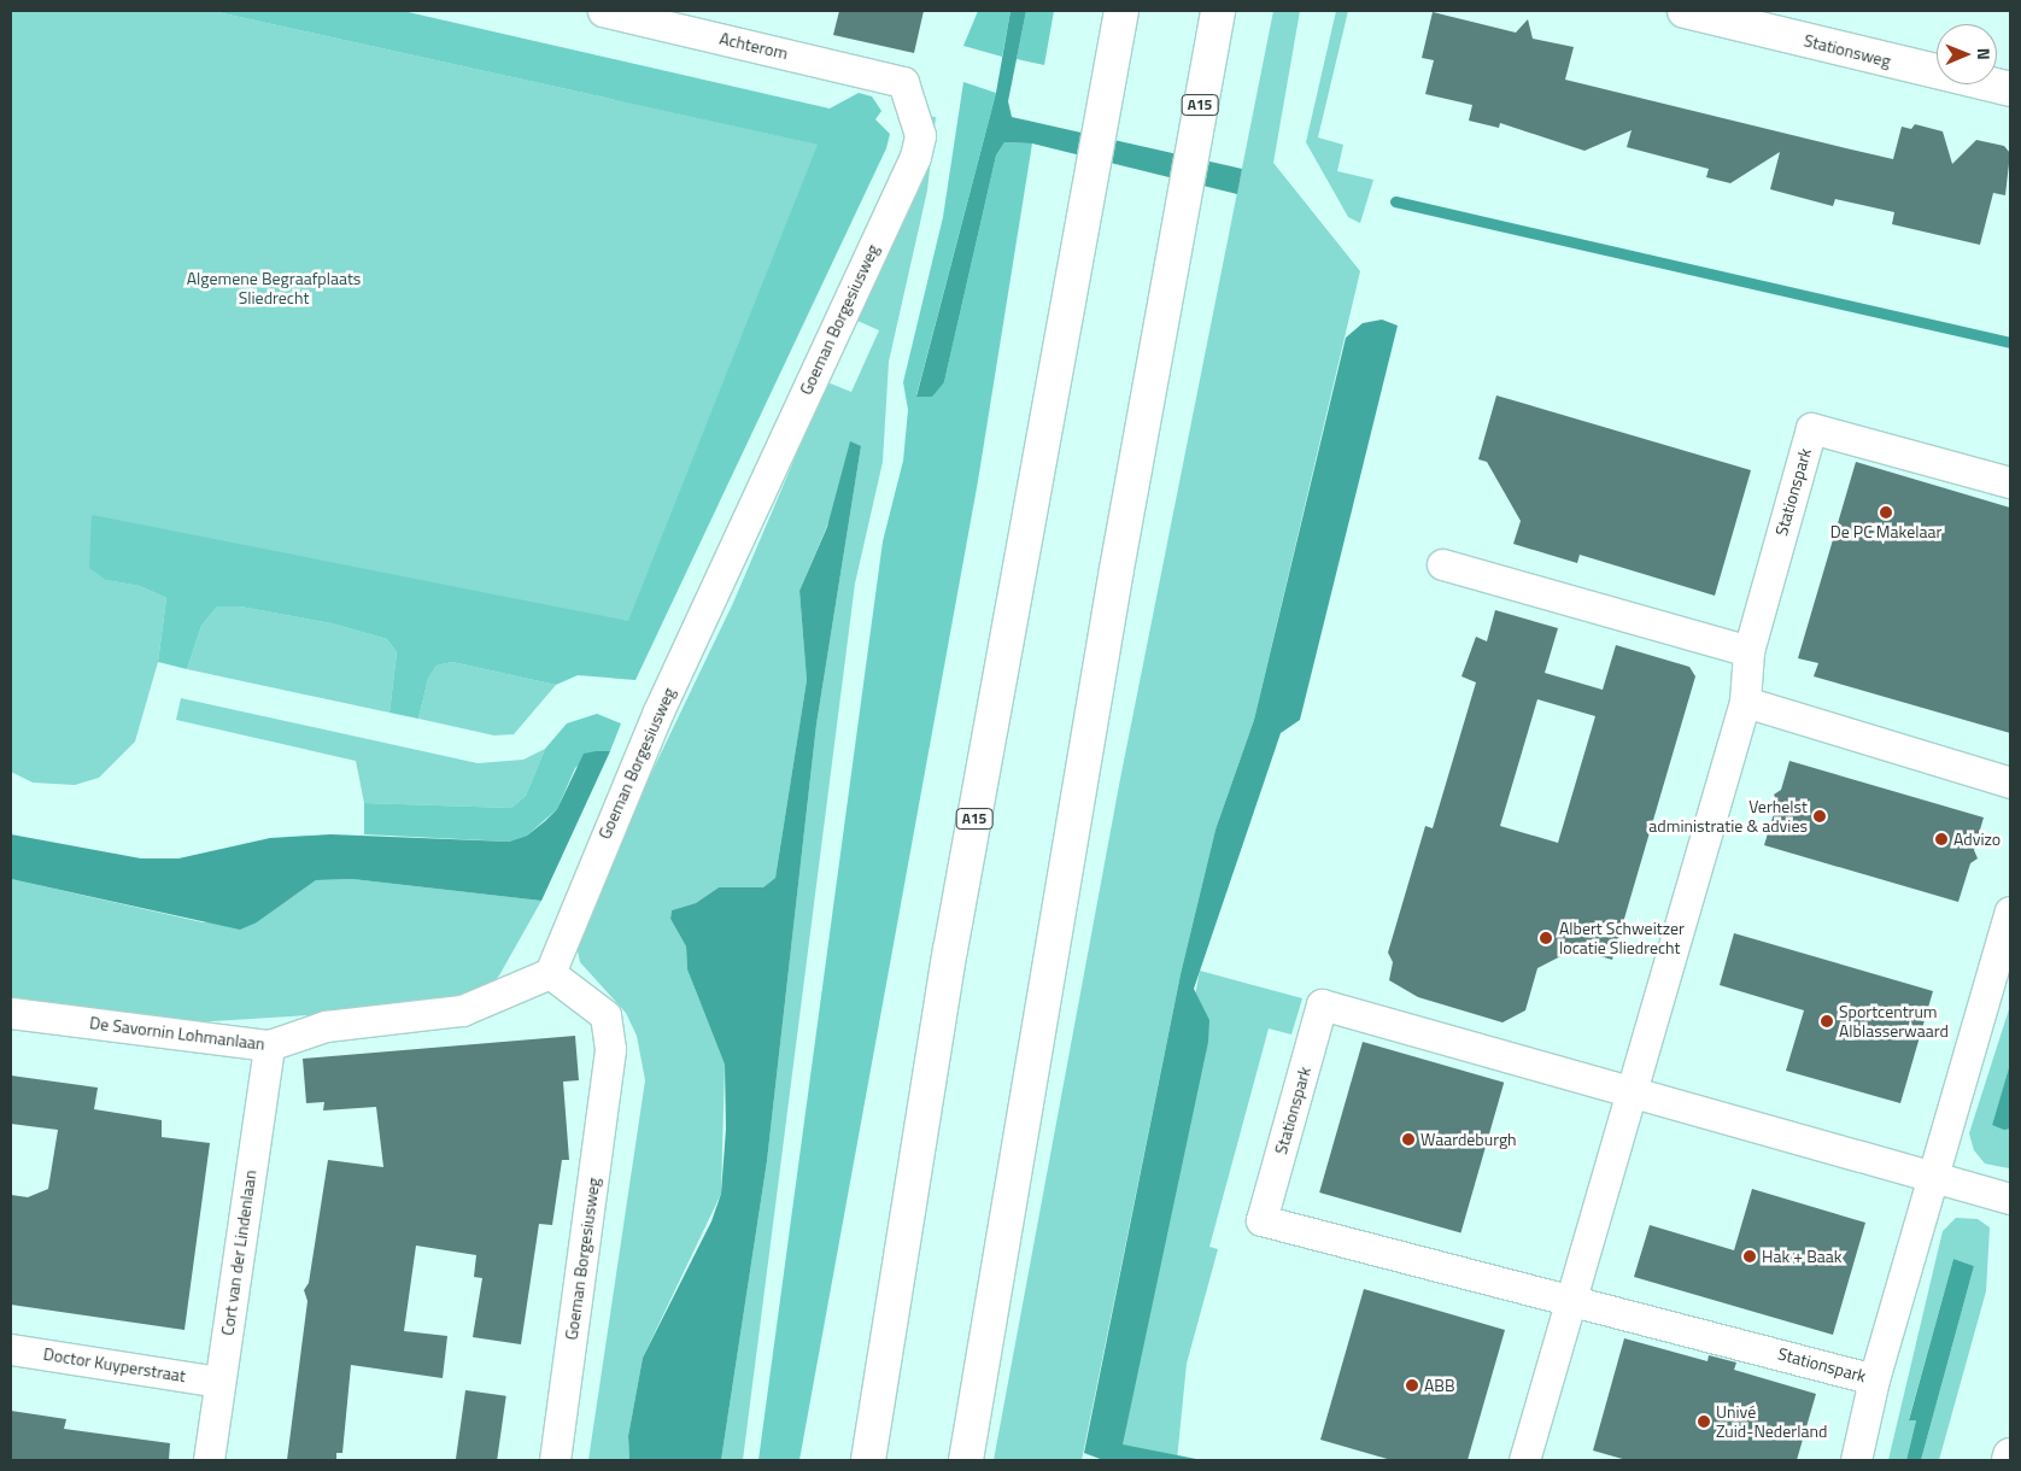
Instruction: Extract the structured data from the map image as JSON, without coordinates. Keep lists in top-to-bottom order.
{
  "streets": {
    "main road": ["Stationsweg", "A15"],
    "street": [
      "Achterom",
      "Goeman Borgesiusweg",
      "Stationspark",
      "De Savornin Lohmanlaan",
      "Cort van der Lindenlaan",
      "Doctor Kuyperstraat"
    ]
  },
  "crossings": [
    ["Achterom", "Goeman Borgesiusweg"],
    ["Goeman Borgesiusweg", "De Savornin Lohmanlaan"],
    ["De Savornin Lohmanlaan", "Cort van der Lindenlaan"],
    ["Cort van der Lindenlaan", "Doctor Kuyperstraat"]
  ],
  "parks": ["Algemene Begraafplaats Sliedrecht"],
  "places": [
    "De PC Makelaar",
    "Verhelst administratie & advies",
    "Advizo",
    "Albert Schweitzer locatie Sliedrecht",
    "Sportcentrum Alblasserwaard",
    "Waardeburgh",
    "Hak + Baak",
    "ABB",
    "Univé Zuid-Nederland"
  ],
  "north": "right"
}
